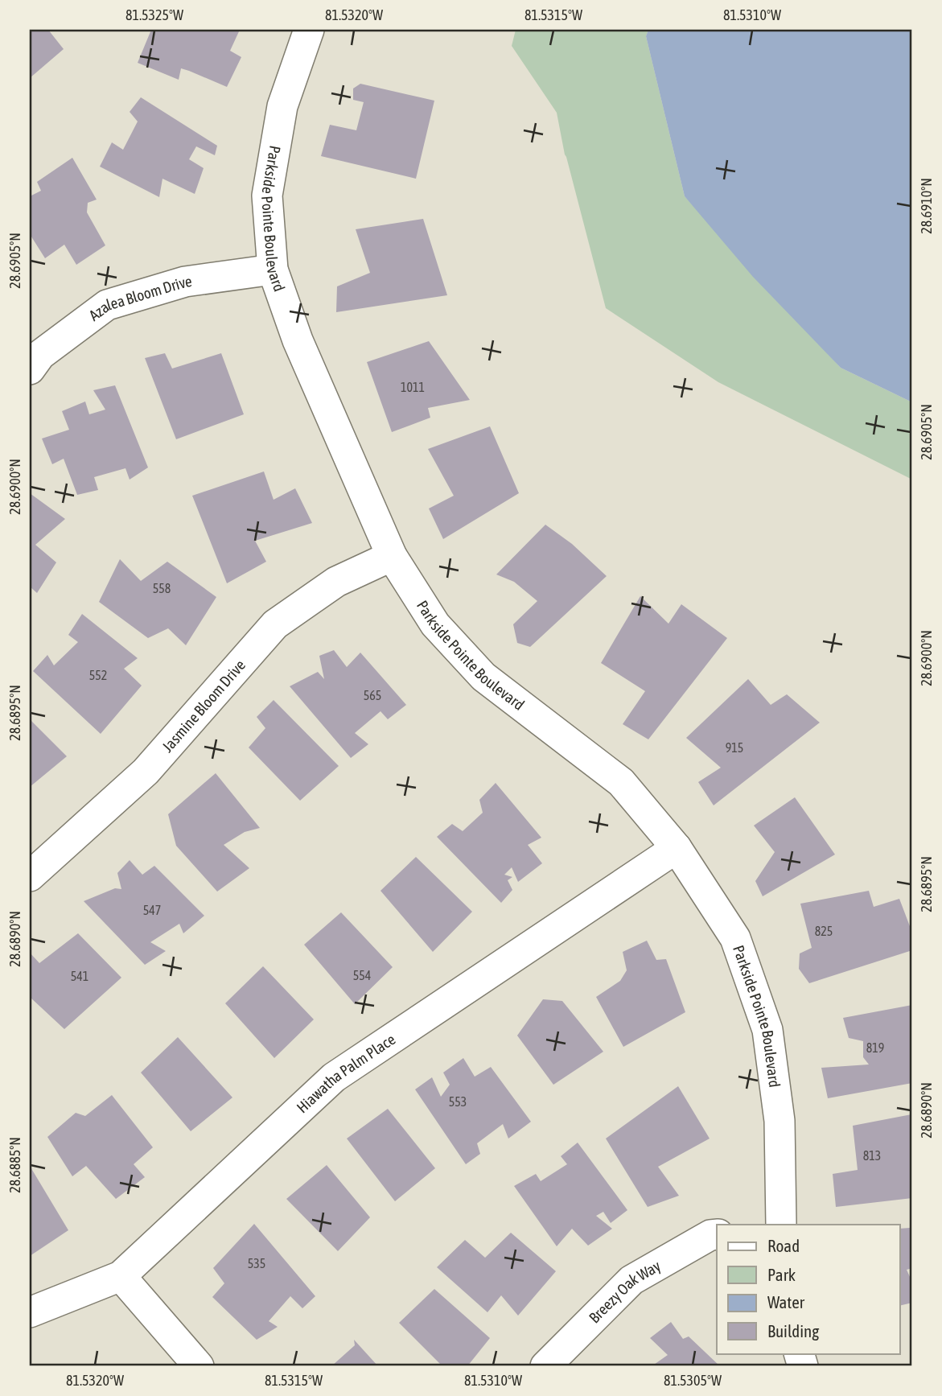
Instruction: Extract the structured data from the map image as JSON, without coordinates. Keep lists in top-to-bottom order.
{
  "streets": {
    "street": [
      "Parkside Pointe Boulevard",
      "Azalea Bloom Drive",
      "Jasmine Bloom Drive",
      "Hiawatha Palm Place",
      "Breezy Oak Way"
    ]
  },
  "crossings": [
    ["Parkside Pointe Boulevard", "Azalea Bloom Drive"],
    ["Parkside Pointe Boulevard", "Jasmine Bloom Drive"],
    ["Parkside Pointe Boulevard", "Hiawatha Palm Place"]
  ],
  "house_numbers": [
    "1011",
    "558",
    "552",
    "565",
    "915",
    "547",
    "825",
    "554",
    "541",
    "819",
    "553",
    "813",
    "535"
  ],
  "legend": [
    "Road",
    "Park",
    "Water",
    "Building"
  ],
  "coordinates": [
    "81.5325°W",
    "81.5320°W",
    "81.5315°W",
    "81.5310°W",
    "28.6910°N",
    "28.6905°N",
    "28.6900°N",
    "28.6895°N",
    "28.6890°N",
    "28.6885°N",
    "81.5305°W"
  ]
}
